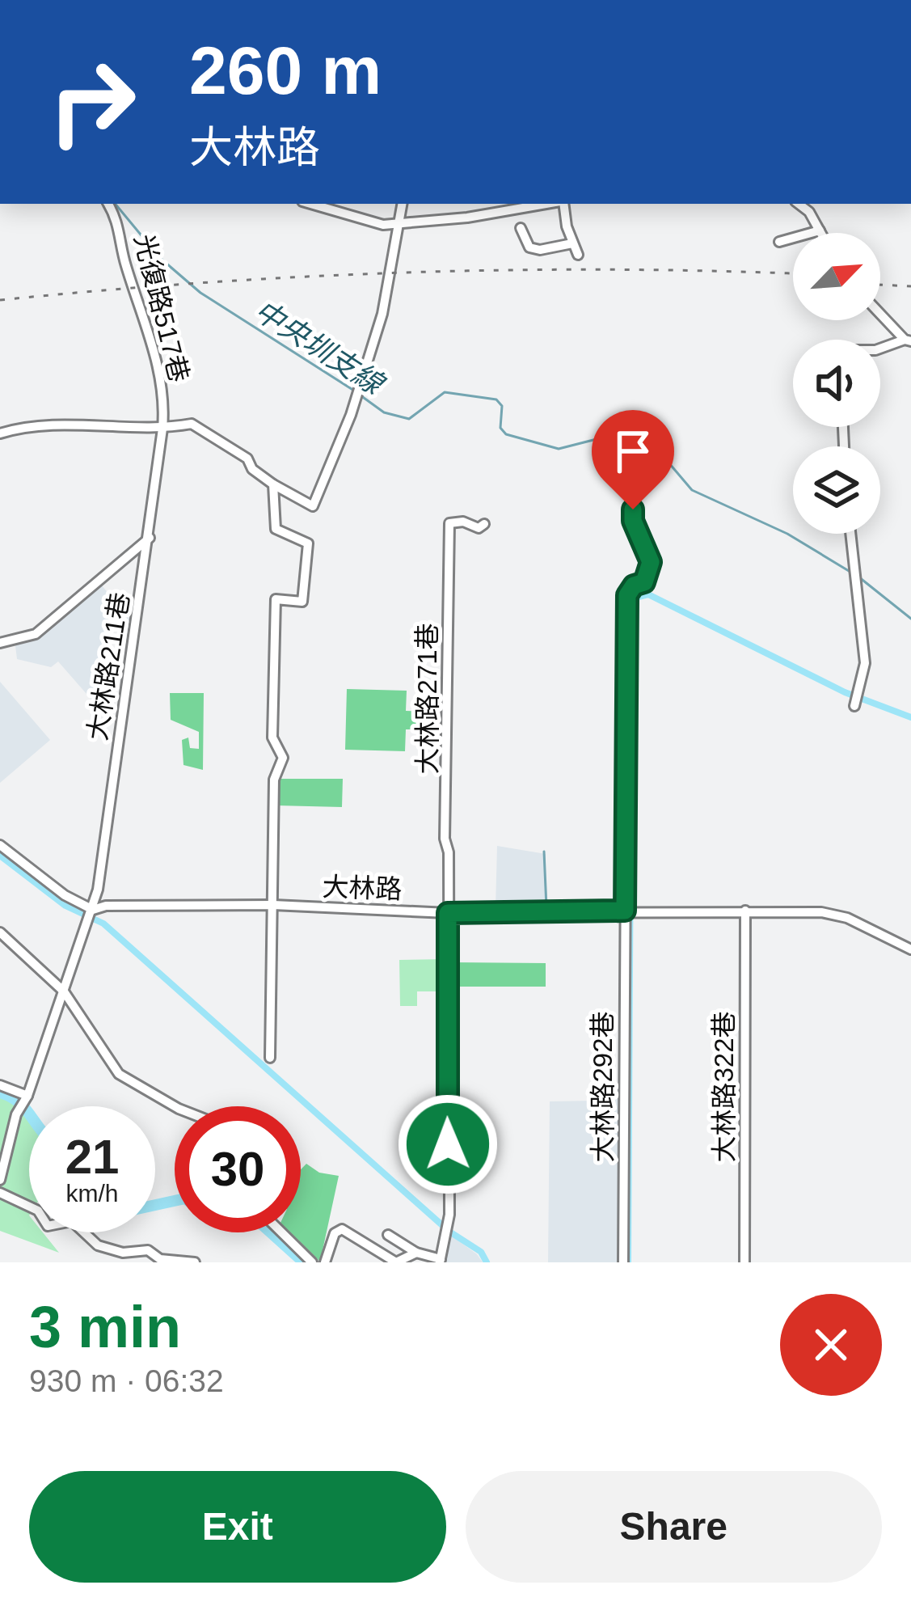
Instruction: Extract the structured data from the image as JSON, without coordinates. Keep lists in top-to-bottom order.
{
  "streets": {
    "street": [
      "光復路517巷",
      "大林路211巷",
      "大林路271巷",
      "大林路",
      "大林路292巷",
      "大林路322巷"
    ]
  },
  "crossings": [
    ["光復路517巷", "大林路211巷"],
    ["大林路211巷", "大林路"],
    ["大林路271巷", "大林路"],
    ["大林路", "大林路292巷"],
    ["大林路", "大林路322巷"]
  ],
  "water": ["中央圳支線"],
  "north": "top right",
  "page": {
    "turn": ["260 m", "大林路"],
    "speed": "21 km/h",
    "limit": "30",
    "heading": ["3 min", "930 m · 06:32"],
    "buttons": ["Exit", "Share"]
  }
}
